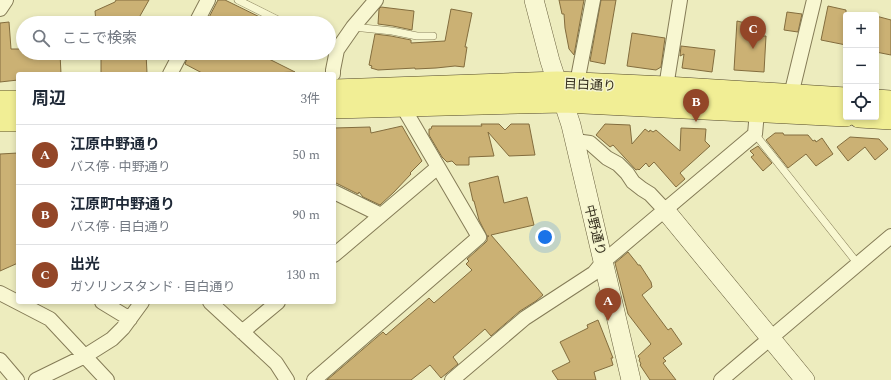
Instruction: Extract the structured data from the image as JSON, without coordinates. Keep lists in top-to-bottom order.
{
  "streets": {
    "main road": ["目白通り", "中野通り"]
  },
  "crossings": [
    ["目白通り", "中野通り"]
  ],
  "page": {
    "map_buttons": ["+", "−"],
    "pins": ["C", "B", "A"],
    "search": "ここで検索",
    "heading": ["周辺", "3件"],
    "list": [
      {
        "mark": "A",
        "name": "江原中野通り",
        "note": "バス停 · 中野通り",
        "value": "50 m"
      },
      {
        "mark": "B",
        "name": "江原町中野通り",
        "note": "バス停 · 目白通り",
        "value": "90 m"
      },
      {
        "mark": "C",
        "name": "出光",
        "note": "ガソリンスタンド · 目白通り",
        "value": "130 m"
      }
    ]
  }
}
